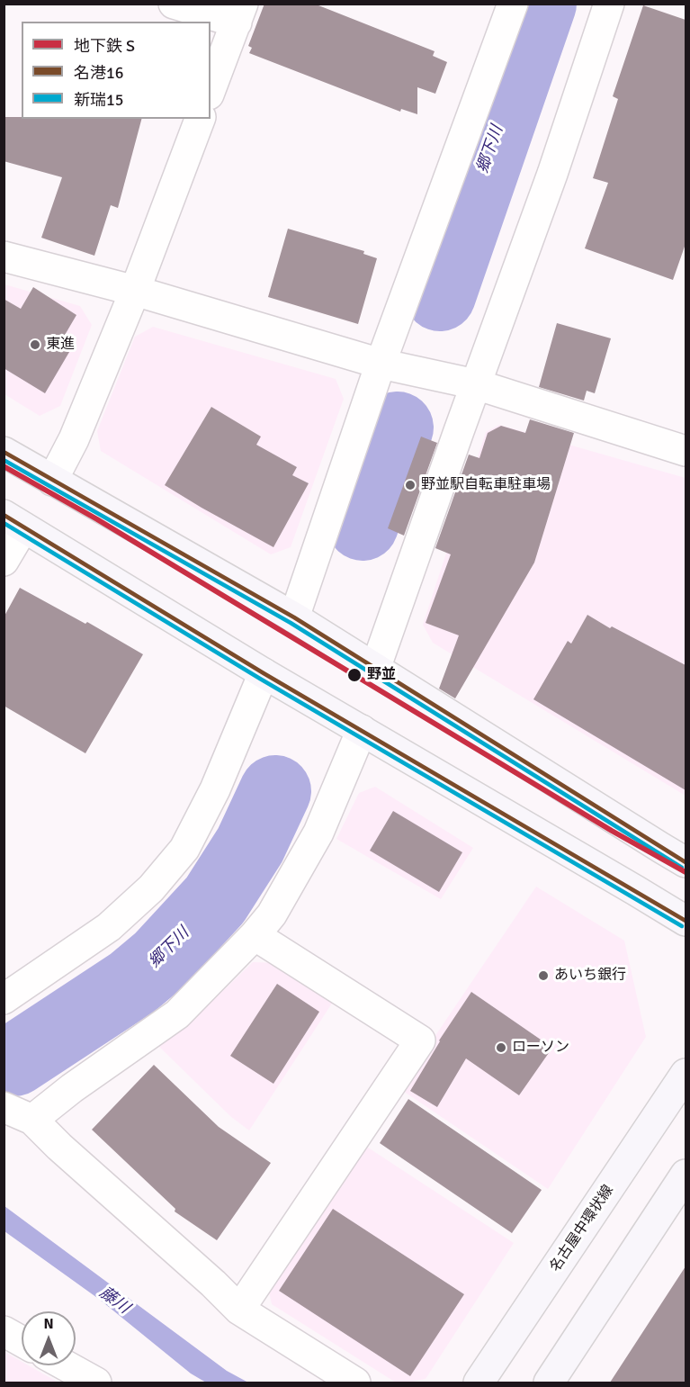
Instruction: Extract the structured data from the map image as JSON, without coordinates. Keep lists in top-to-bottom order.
{
  "streets": {
    "main road": ["名古屋中環状線"]
  },
  "water": ["郷下川", "藤川"],
  "places": [
    "東進",
    "野並駅自転車駐車場",
    "野並",
    "あいち銀行",
    "ローソン"
  ],
  "lines": ["transit line 名港16", "transit line 新瑞15", "metro line S"],
  "legend": ["地下鉄 S", "名港16", "新瑞15"],
  "north": "top"
}
